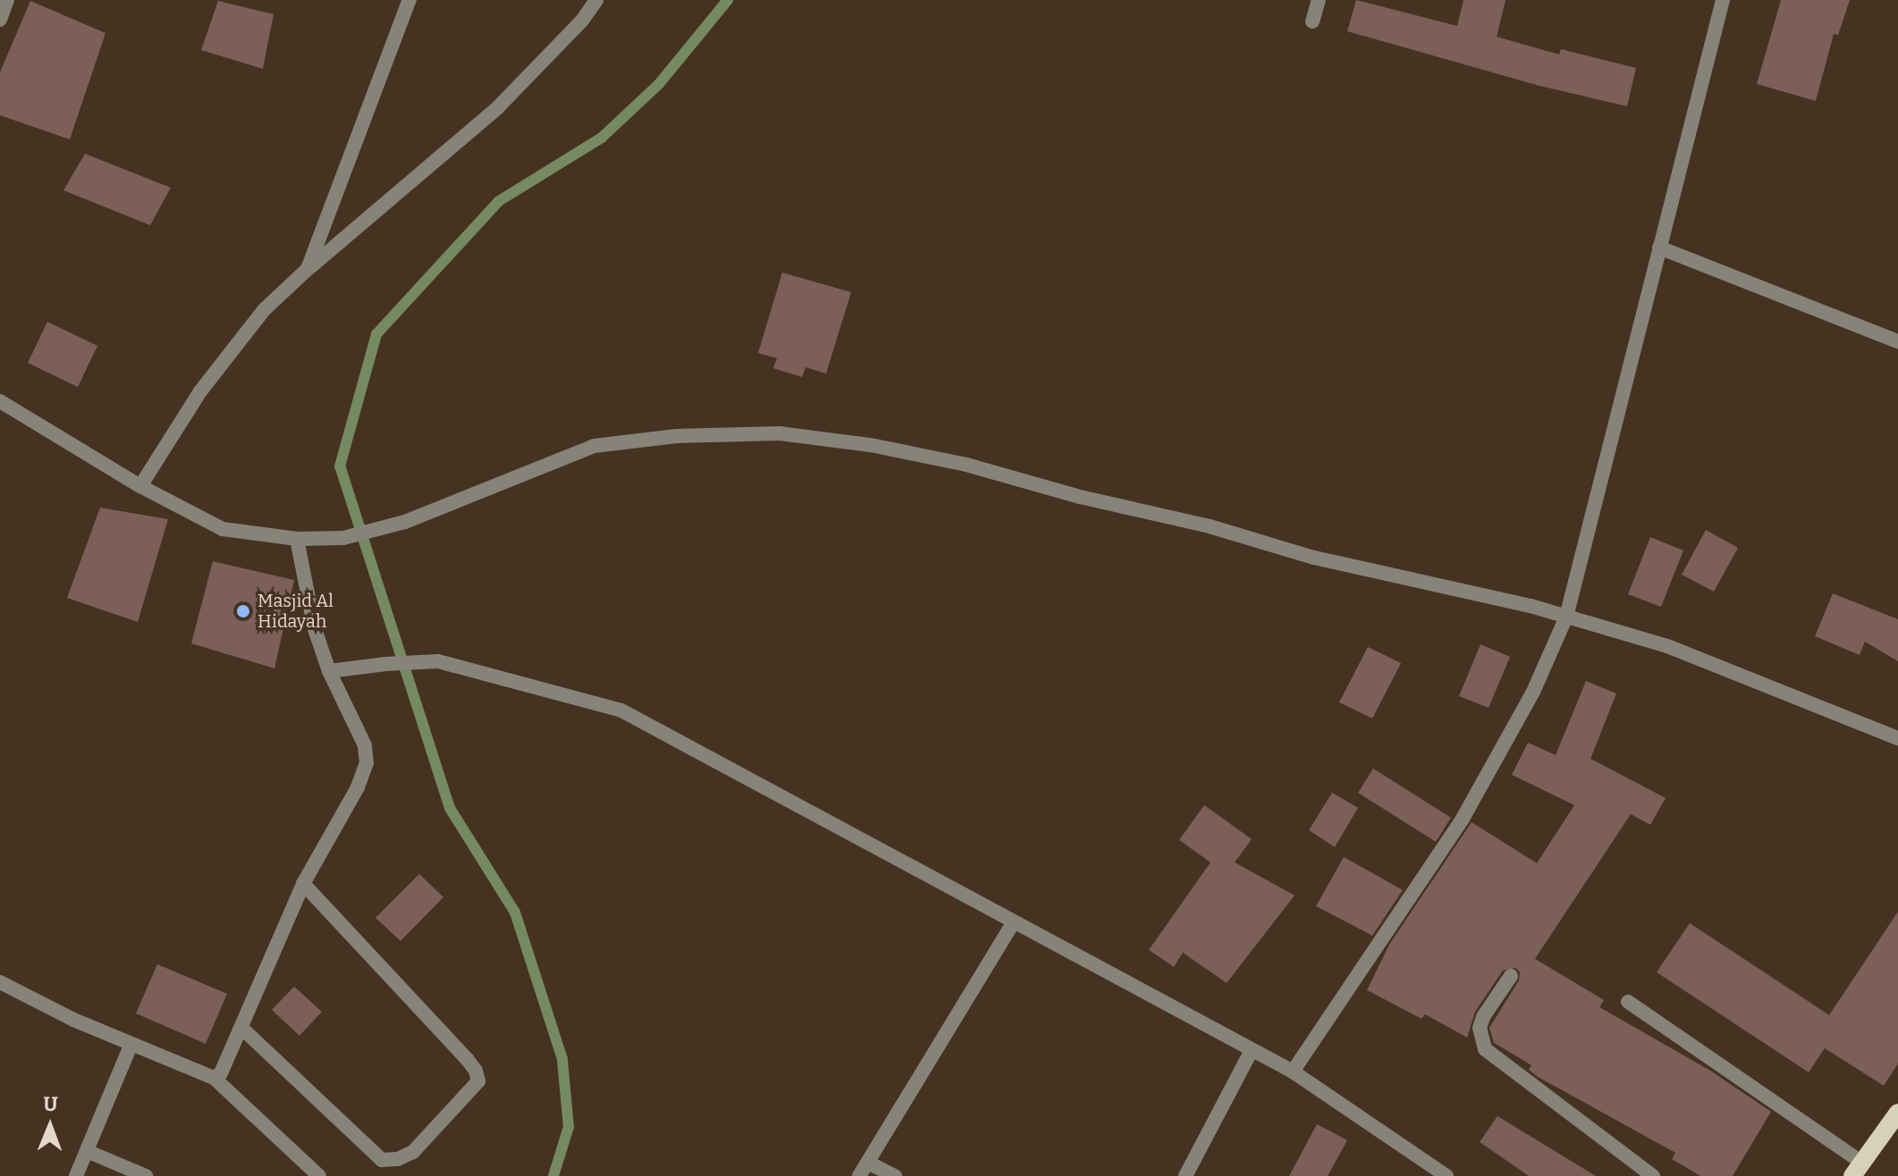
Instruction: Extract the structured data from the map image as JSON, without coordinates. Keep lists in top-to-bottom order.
{
  "places": ["Masjid Al Hidayah"],
  "north": "top"
}
